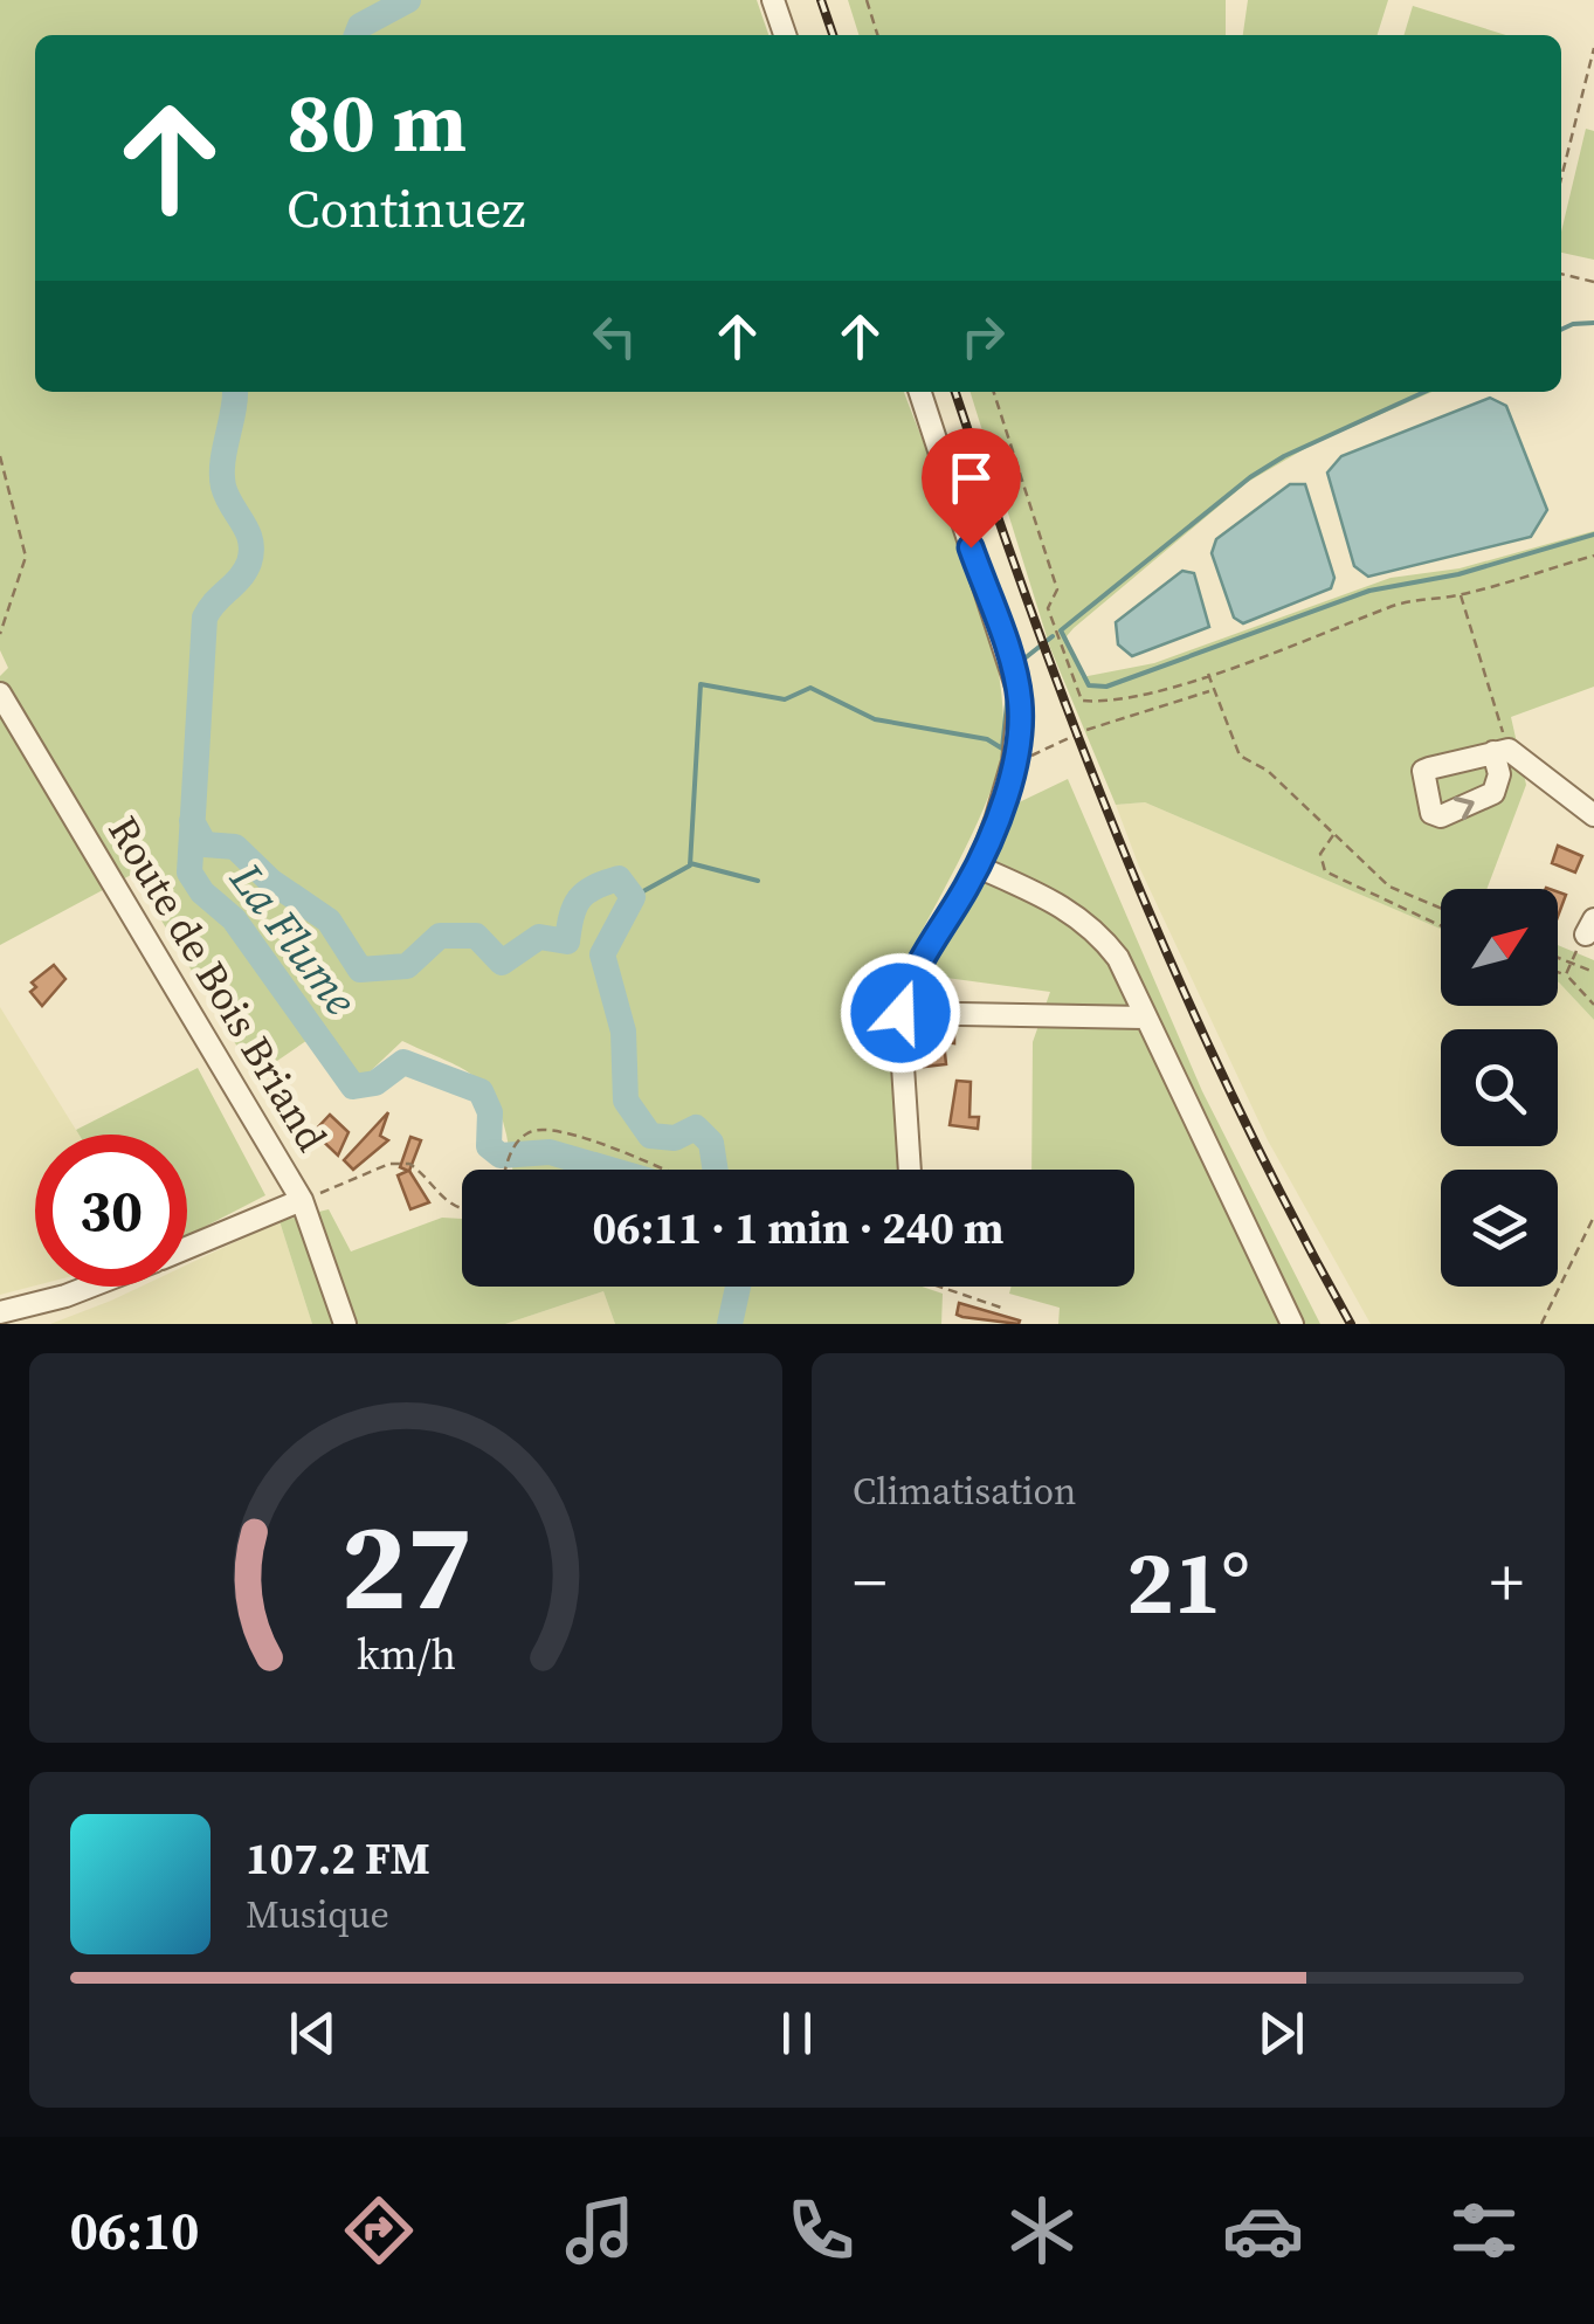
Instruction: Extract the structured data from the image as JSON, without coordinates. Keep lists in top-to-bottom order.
{
  "streets": {
    "street": ["Route de Bois Briand"]
  },
  "water": ["La Flume"],
  "north": "top right",
  "page": {
    "turn": ["80 m", "Continuez"],
    "limit": "30",
    "trip": "06:11 · 1 min · 240 m",
    "tile": "Climatisation",
    "heat": ["−", "21°", "+"],
    "song": ["107.2 FM", "Musique"],
    "tabs": "06:10",
    "gauge": ["27", "km/h"]
  }
}
